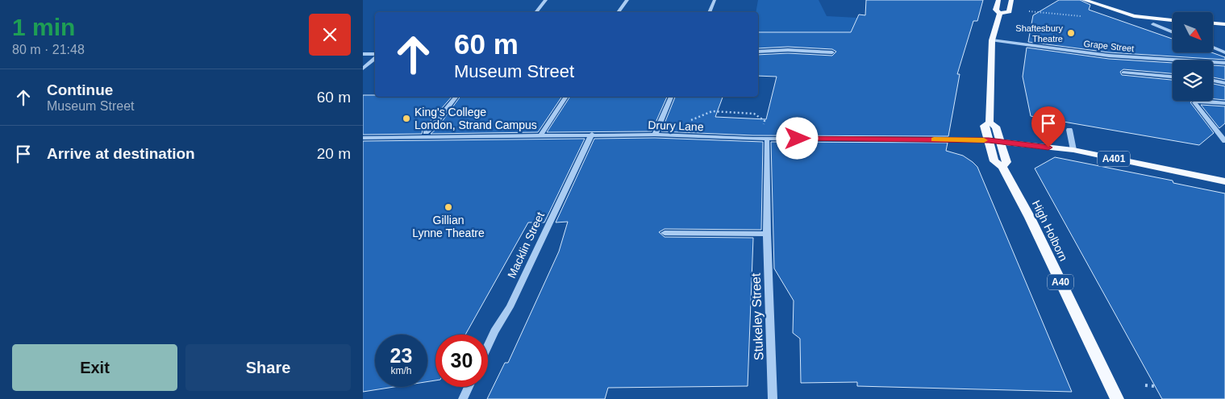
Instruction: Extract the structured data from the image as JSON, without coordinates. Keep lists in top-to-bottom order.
{
  "streets": {
    "main road": ["A401", "High Holborn", "A40"],
    "street": [
      "Grape Street",
      "Drury Lane",
      "Macklin Street",
      "Stukeley Street"
    ]
  },
  "crossings": [
    ["Grape Street", "High Holborn"],
    ["Drury Lane", "A401"],
    ["Drury Lane", "High Holborn"],
    ["Drury Lane", "Macklin Street"]
  ],
  "places": ["Shaftesbury Theatre", "King's College London, Strand Campus", "Gillian Lynne Theatre"],
  "north": "bottom right",
  "page": {
    "heading": ["1 min", "80 m · 21:48"],
    "turn": ["60 m", "Museum Street"],
    "list": [
      {
        "name": "Continue",
        "note": "Museum Street",
        "value": "60 m"
      },
      {
        "name": "Arrive at destination",
        "value": "20 m"
      }
    ],
    "speed": "23 km/h",
    "limit": "30",
    "buttons": ["Exit", "Share"]
  }
}
